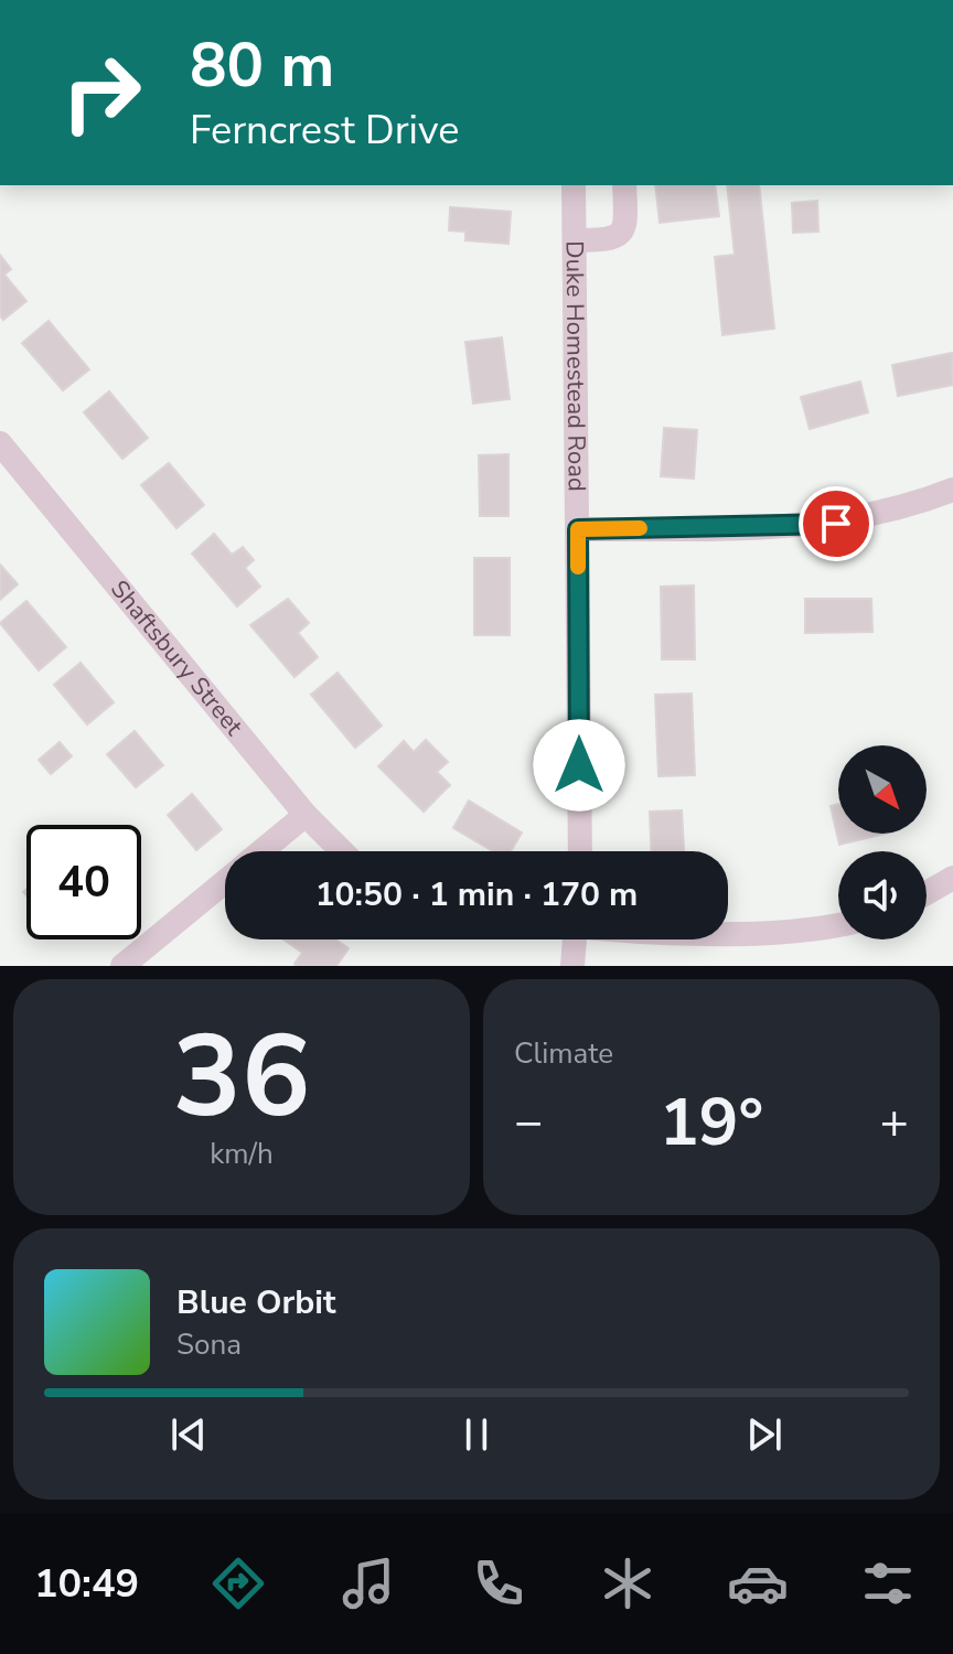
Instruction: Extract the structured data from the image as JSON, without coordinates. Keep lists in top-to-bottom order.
{
  "streets": {
    "street": ["Duke Homestead Road", "Shaftsbury Street"]
  },
  "north": "bottom right",
  "page": {
    "turn": ["80 m", "Ferncrest Drive"],
    "limit": "40",
    "trip": "10:50 · 1 min · 170 m",
    "tile": [
      ["36", "km/h"],
      "Climate"
    ],
    "heat": ["−", "19°", "+"],
    "song": ["Blue Orbit", "Sona"],
    "tabs": "10:49"
  }
}
